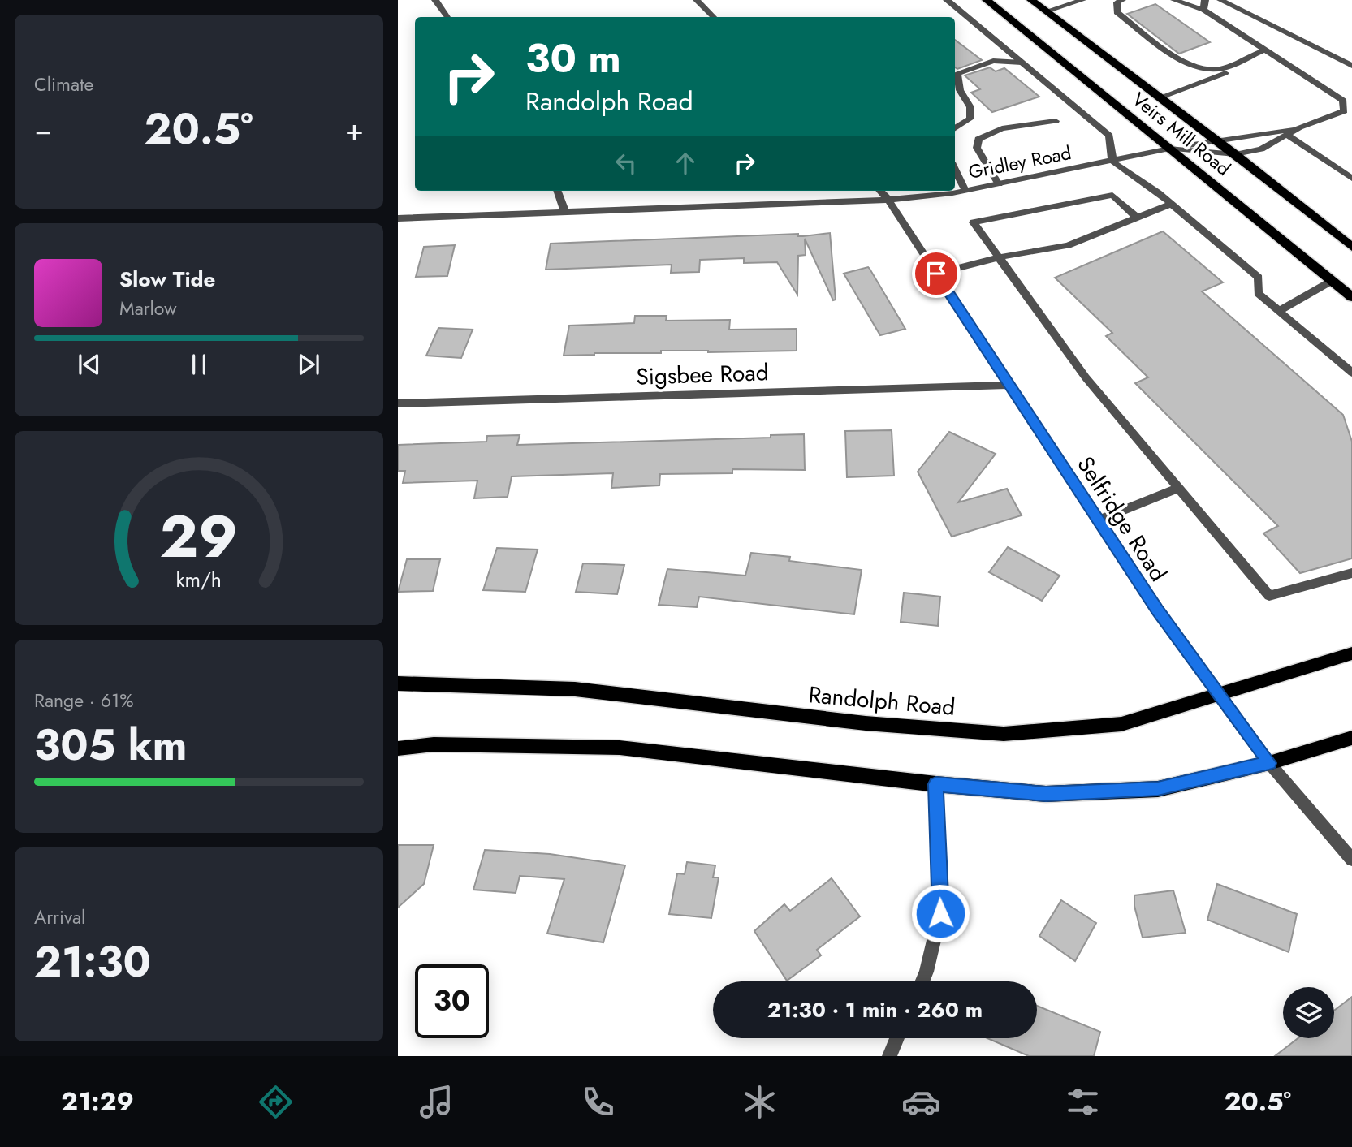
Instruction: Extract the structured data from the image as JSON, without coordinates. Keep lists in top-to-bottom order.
{
  "streets": {
    "main road": ["Veirs Mill Road", "Randolph Road"],
    "street": ["Gridley Road", "Sigsbee Road", "Selfridge Road"]
  },
  "crossings": [
    ["Veirs Mill Road", "Gridley Road"],
    ["Gridley Road", "Selfridge Road"],
    ["Sigsbee Road", "Selfridge Road"],
    ["Selfridge Road", "Randolph Road"]
  ],
  "page": {
    "tile": [
      "Climate",
      ["Range · 61%", "305 km"],
      ["Arrival", "21:30"]
    ],
    "turn": ["30 m", "Randolph Road"],
    "heat": ["−", "20.5°", "+"],
    "song": ["Slow Tide", "Marlow"],
    "limit": "30",
    "trip": "21:30 · 1 min · 260 m",
    "tabs": ["21:29", "20.5°"],
    "gauge": ["29", "km/h"]
  }
}
